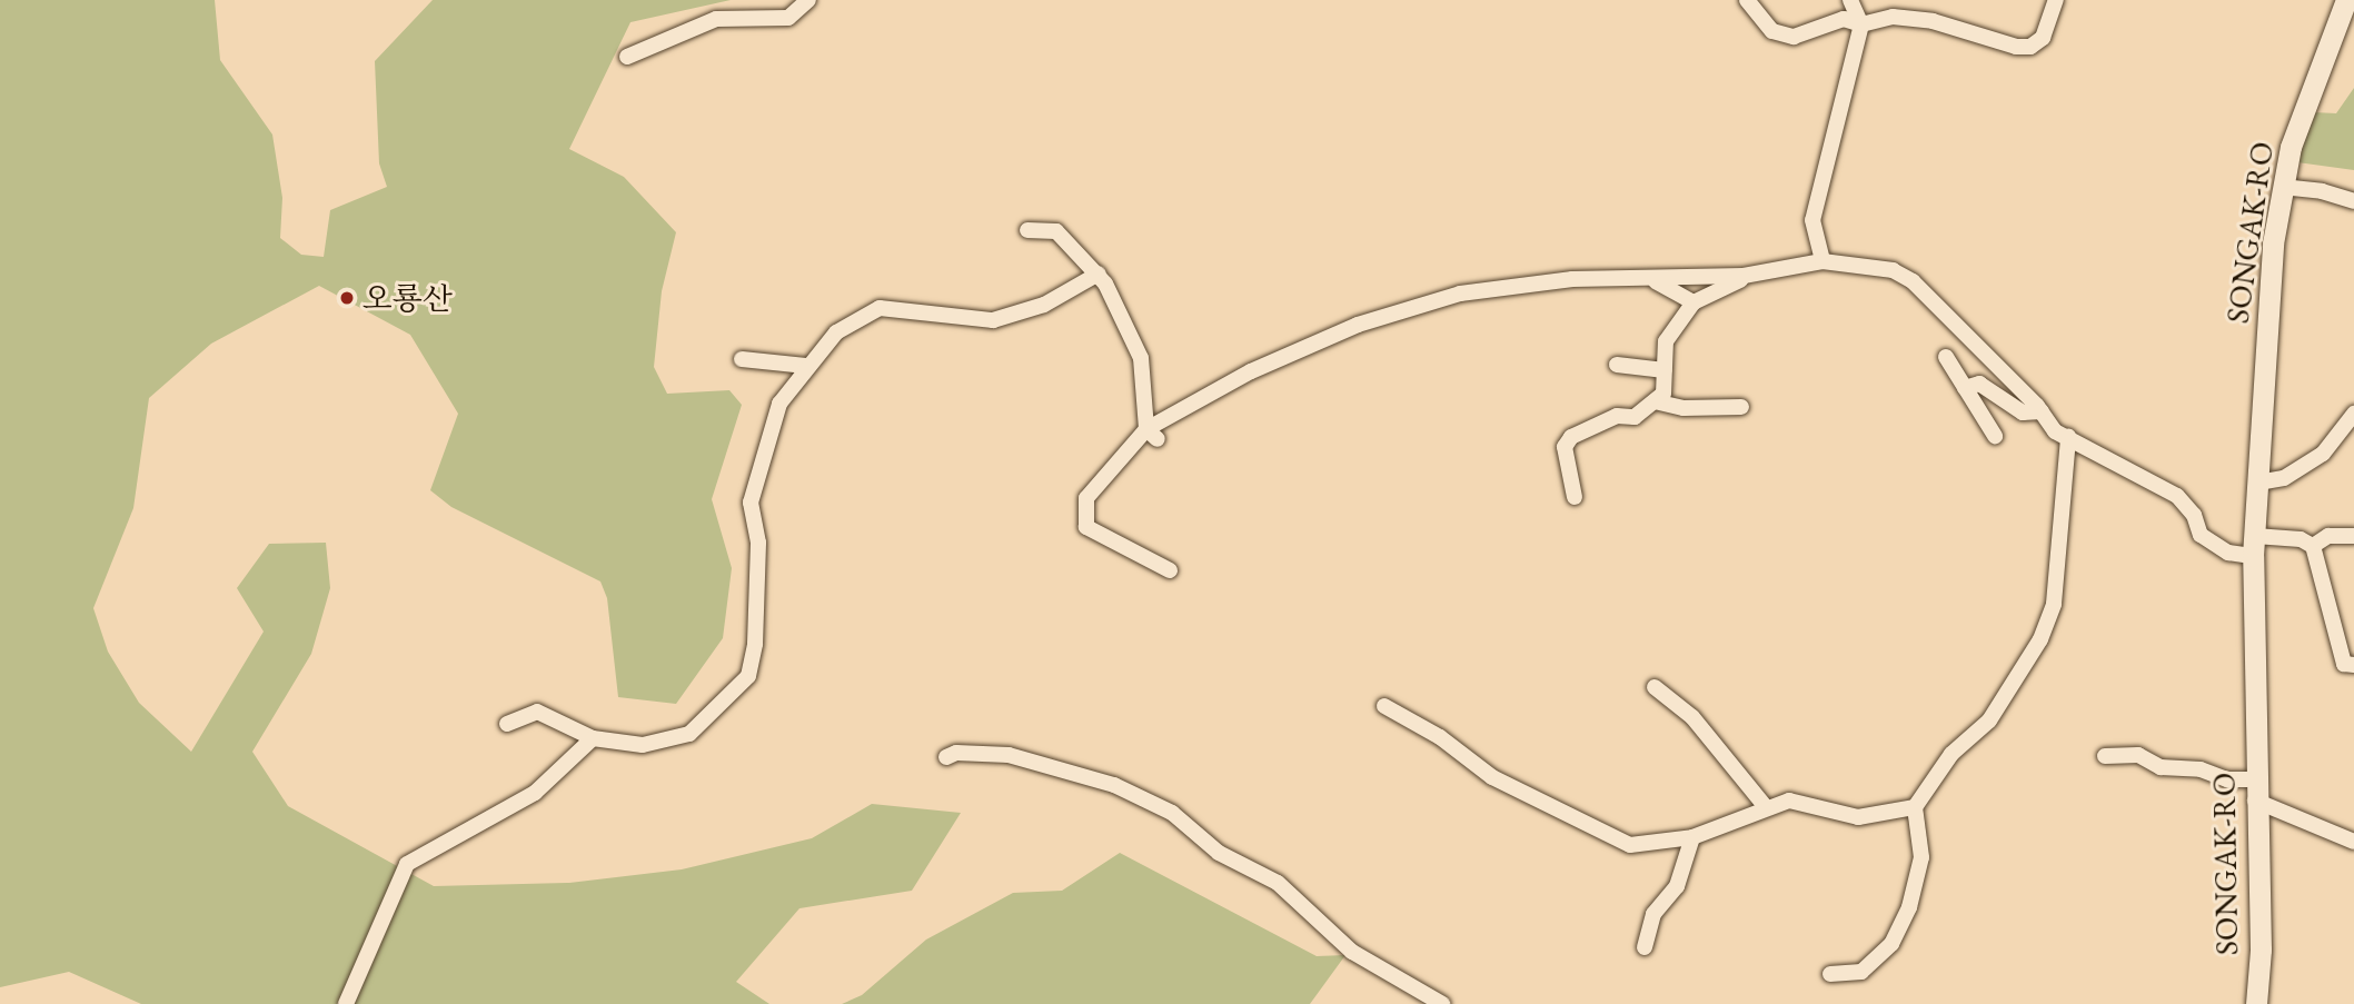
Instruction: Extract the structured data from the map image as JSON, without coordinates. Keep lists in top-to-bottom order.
{
  "streets": {
    "main road": ["SONGAK-RO"]
  },
  "places": ["오룡산"]
}
